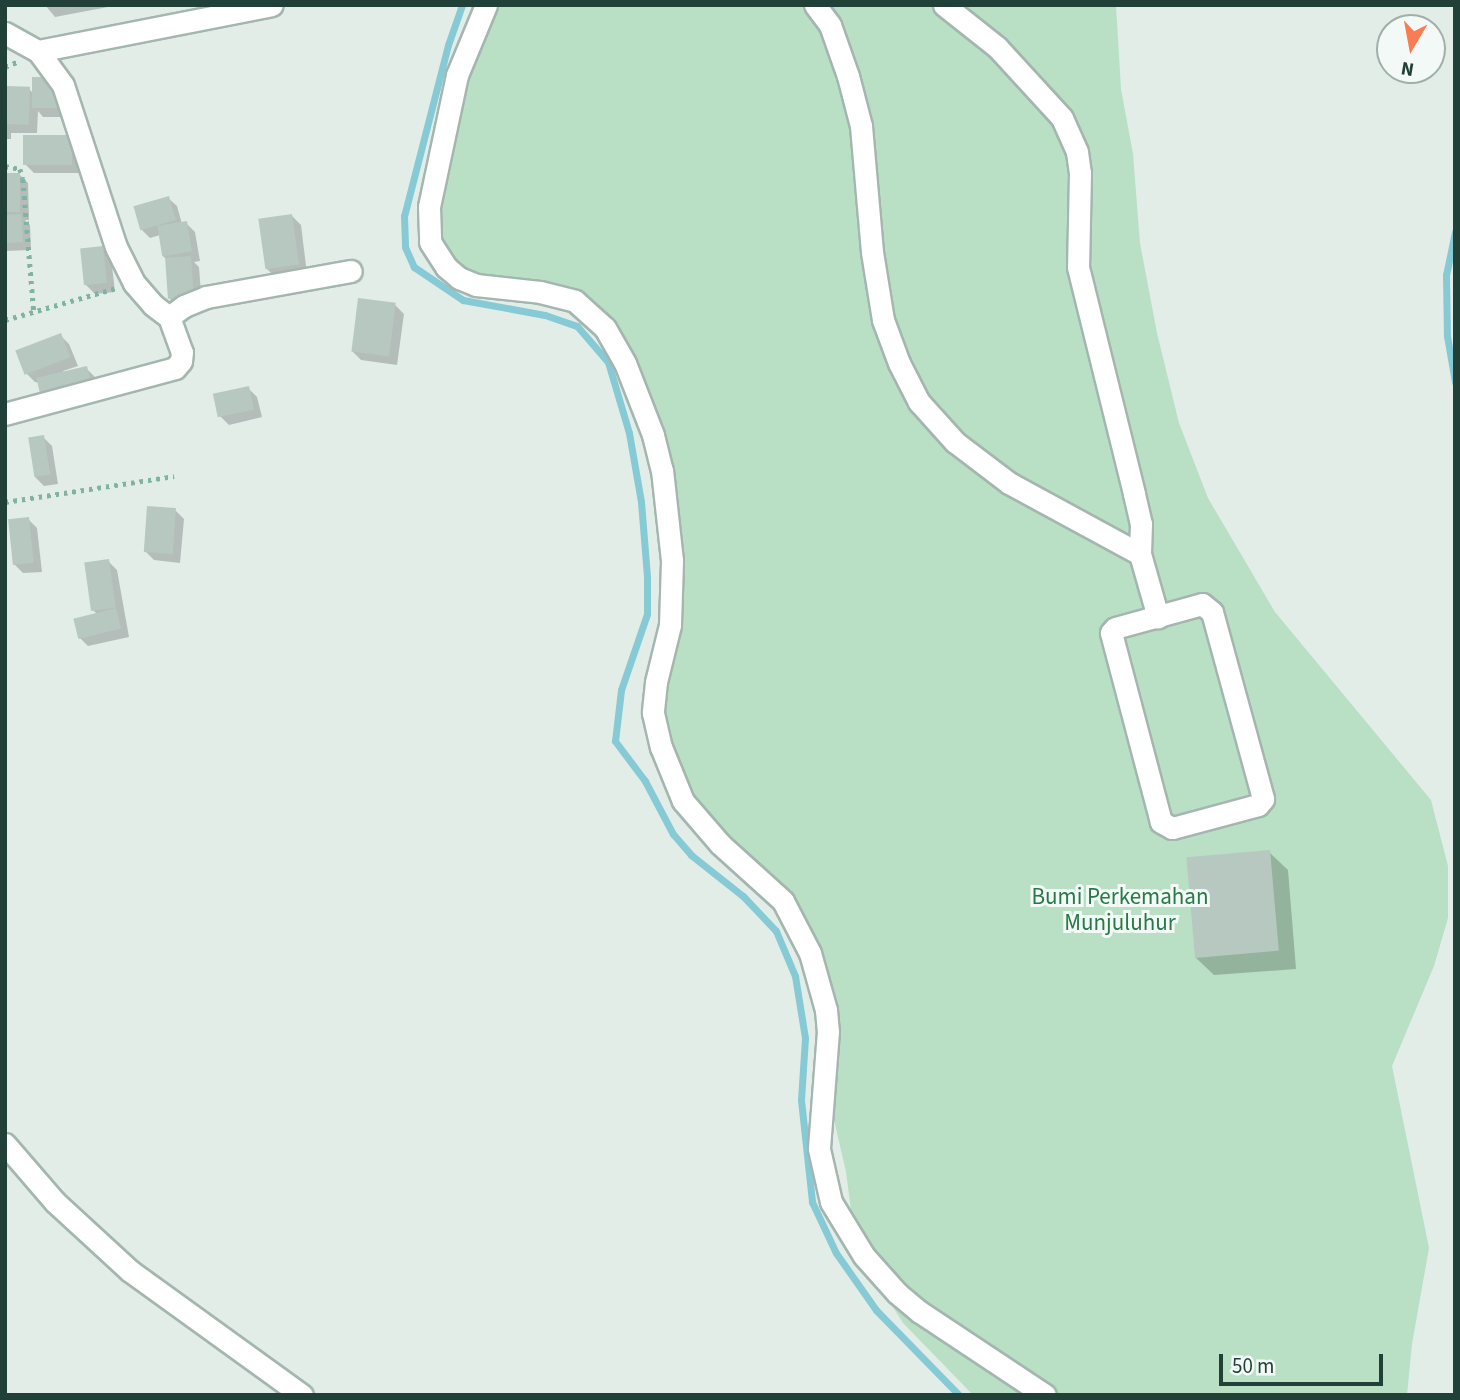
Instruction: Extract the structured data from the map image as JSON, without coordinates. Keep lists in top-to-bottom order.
{
  "parks": ["Bumi Perkemahan Munjuluhur"],
  "scale_bar": "50 m",
  "north": "bottom"
}
